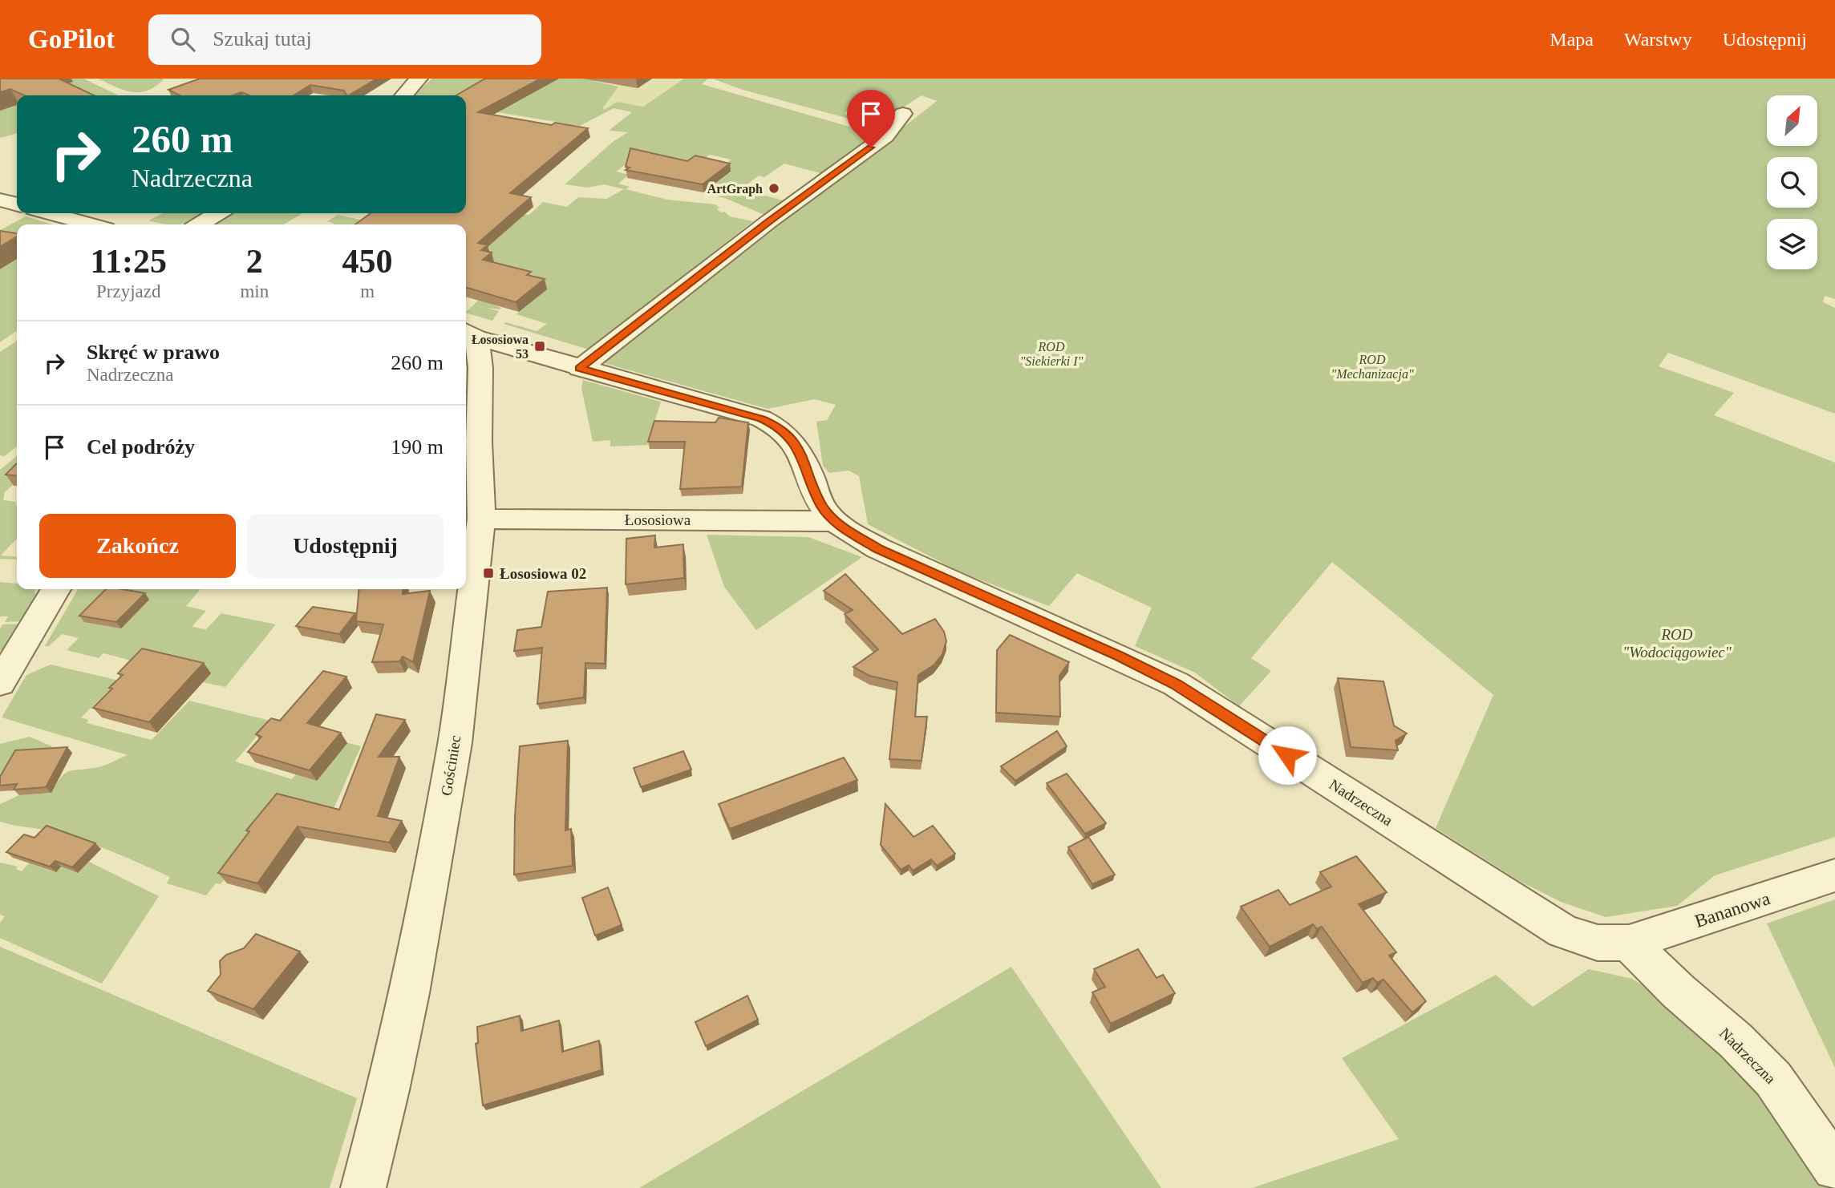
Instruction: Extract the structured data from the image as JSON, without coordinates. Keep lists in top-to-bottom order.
{
  "streets": {
    "street": [
      "Łososiowa",
      "Gościniec",
      "Nadrzeczna",
      "Bananowa"
    ]
  },
  "crossings": [
    ["Łososiowa", "Gościniec"],
    ["Łososiowa", "Nadrzeczna"],
    ["Gościniec", "Nadrzeczna"],
    ["Nadrzeczna", "Bananowa"]
  ],
  "parks": ["ROD \"Siekierki I\"", "ROD \"Mechanizacja\"", "ROD \"Wodociągowiec\""],
  "places": {
    "other": ["ArtGraph"],
    "transit": ["Łososiowa 53", "Łososiowa 02"]
  },
  "north": "top right",
  "page": {
    "header": "GoPilot",
    "search": "Szukaj tutaj",
    "nav": ["Mapa", "Warstwy", "Udostępnij"],
    "turn": ["260 m", "Nadrzeczna"],
    "eta": [
      "11:25",
      "Przyjazd",
      "2",
      "min",
      "450",
      "m"
    ],
    "list": [
      {
        "name": "Skręć w prawo",
        "note": "Nadrzeczna",
        "value": "260 m"
      },
      {
        "name": "Cel podróży",
        "value": "190 m"
      }
    ],
    "buttons": ["Zakończ", "Udostępnij"]
  }
}
